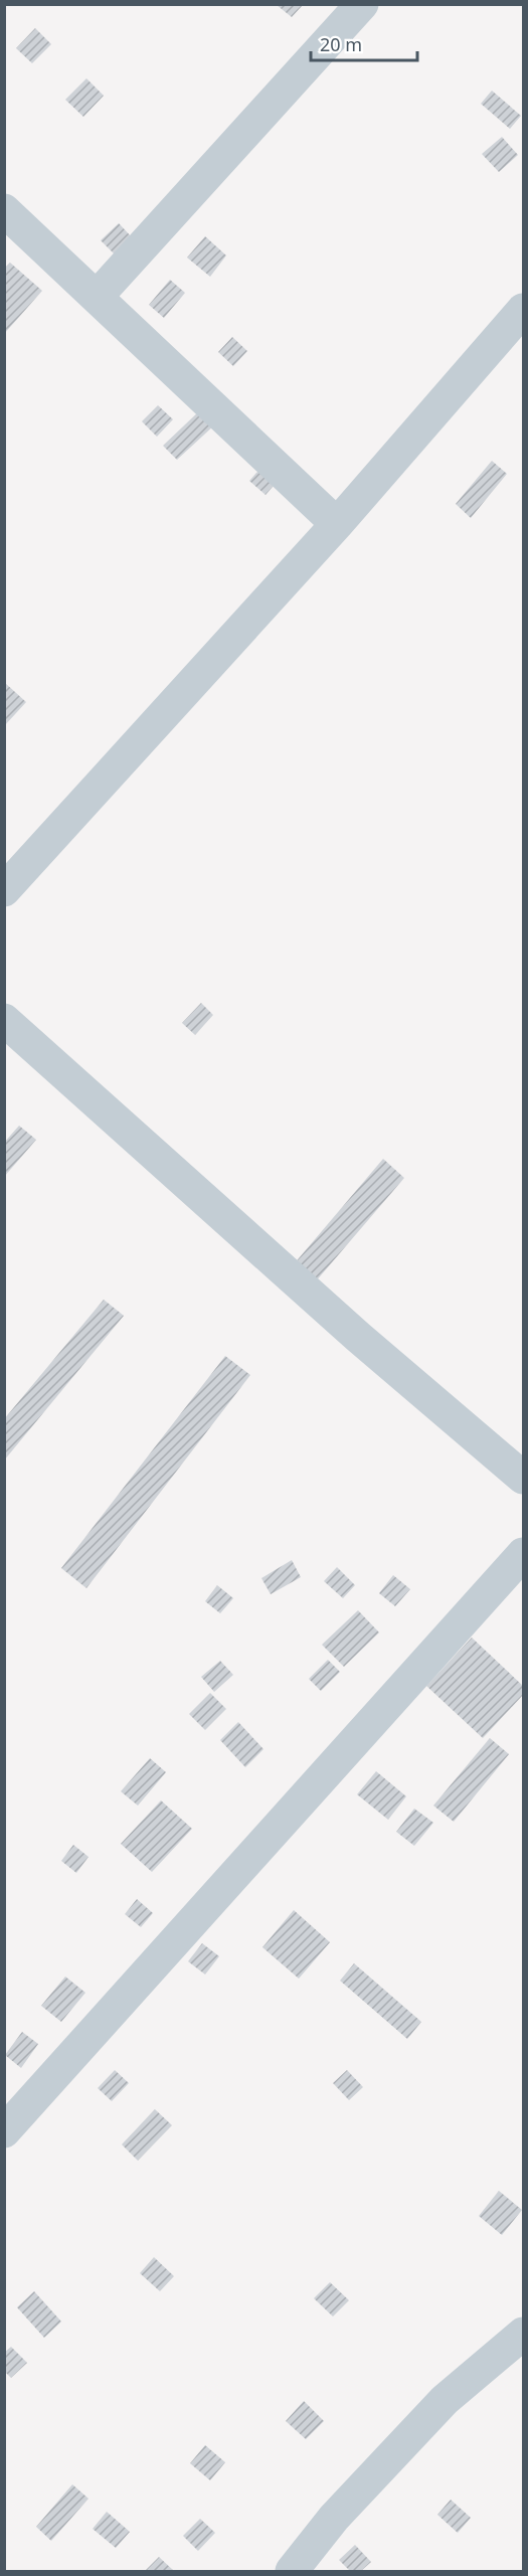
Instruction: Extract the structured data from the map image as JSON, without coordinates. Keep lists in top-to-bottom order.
{
  "scale_bar": "20 m"
}
